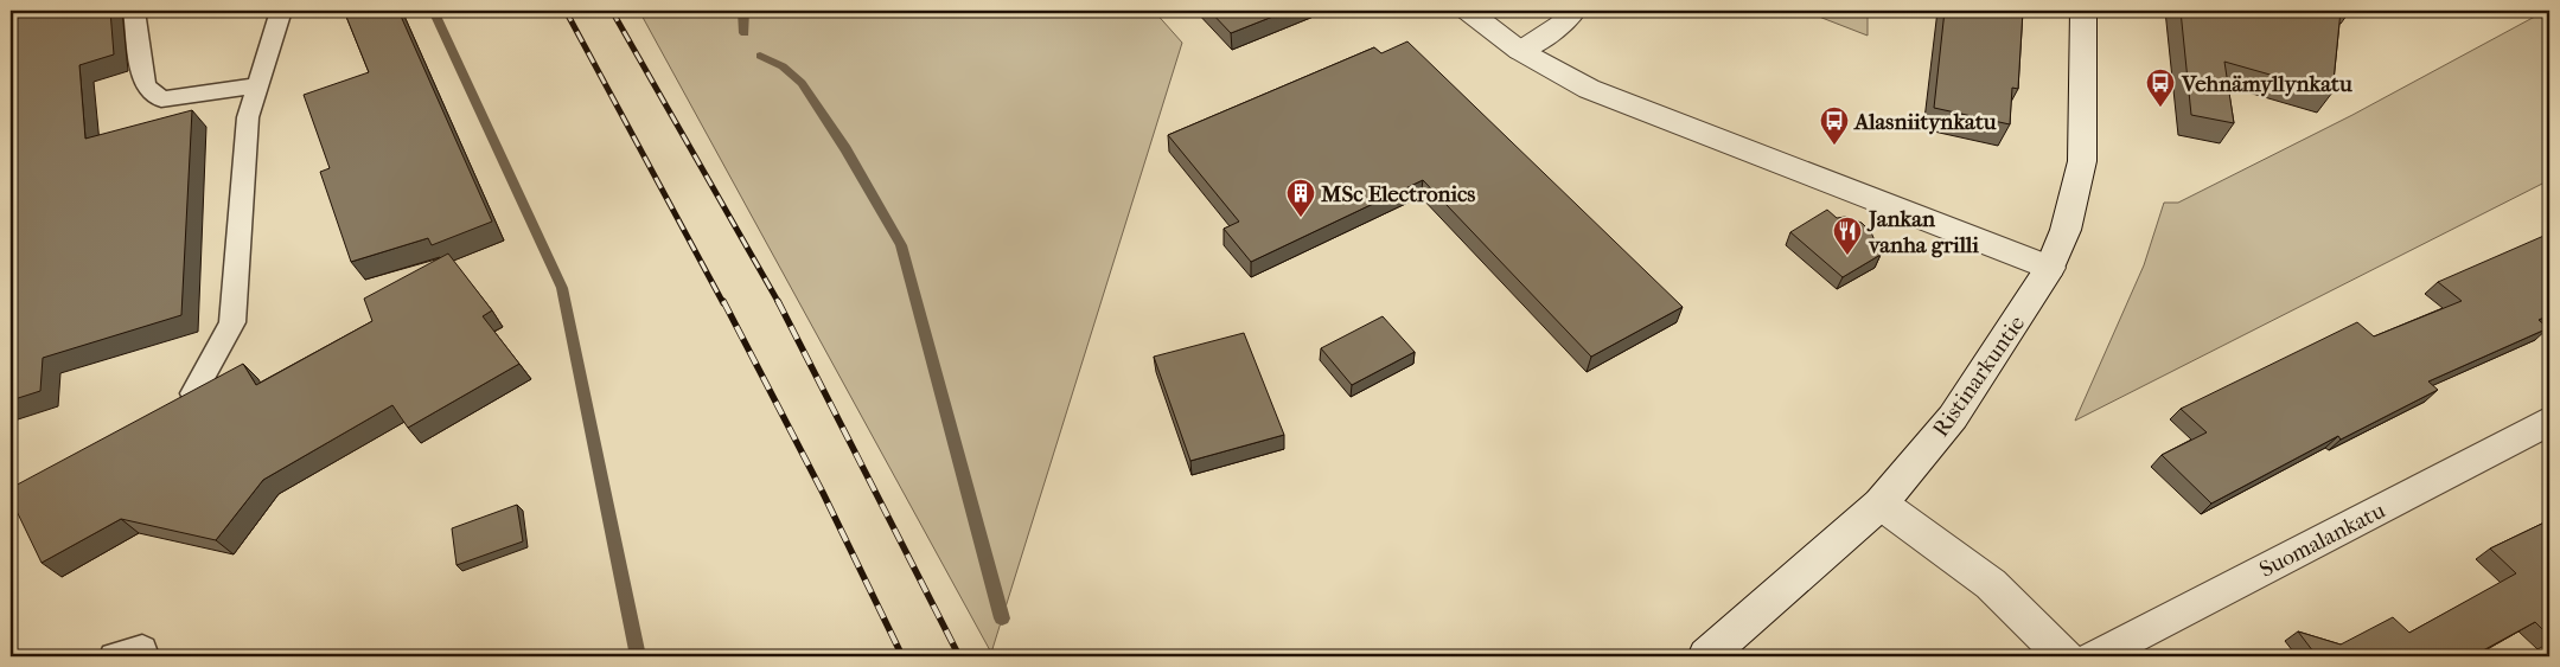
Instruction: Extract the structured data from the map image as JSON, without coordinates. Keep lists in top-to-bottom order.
{
  "streets": {
    "street": ["Ristinarkuntie", "Suomalankatu"]
  },
  "places": {
    "bus stop": ["Vehnämyllynkatu", "Alasniitynkatu"],
    "building": ["MSc Electronics"],
    "restaurant": ["Jankan vanha grilli"]
  }
}
